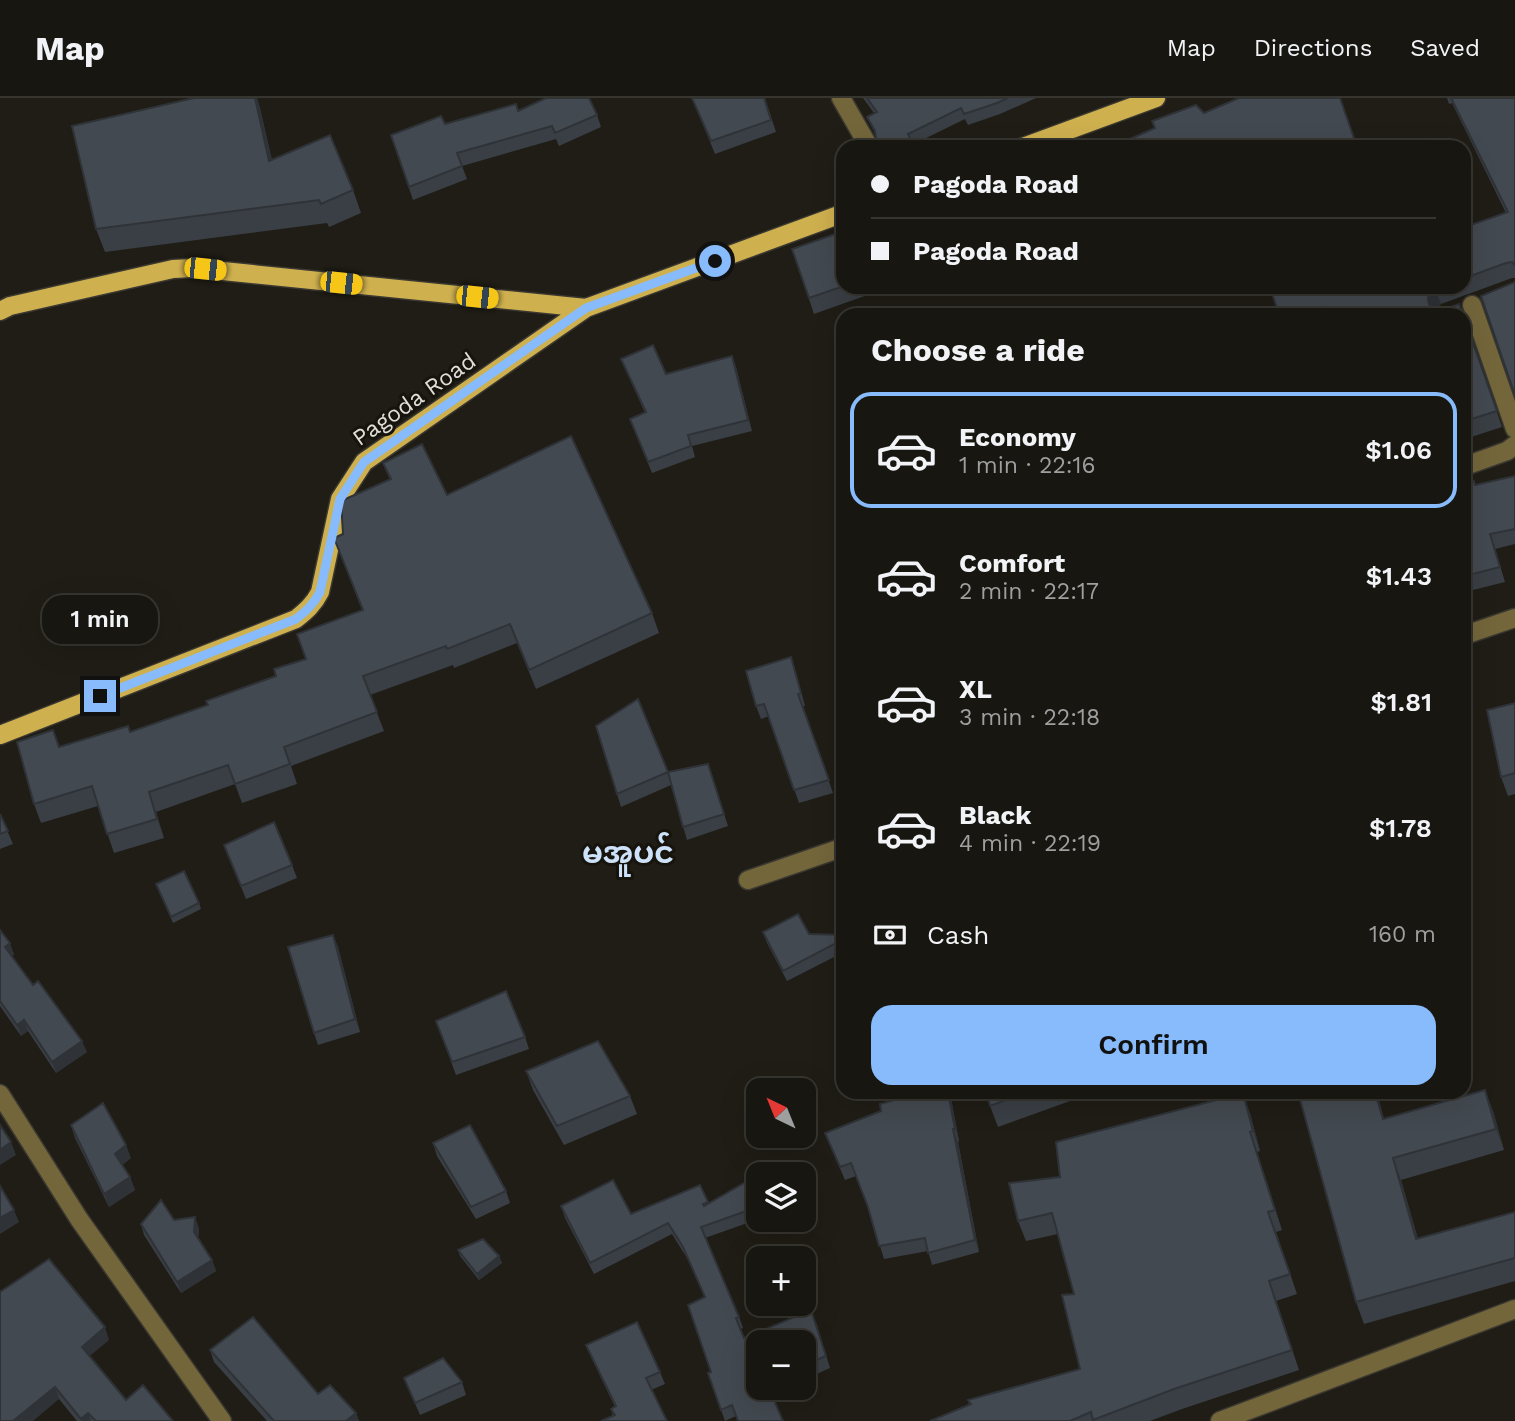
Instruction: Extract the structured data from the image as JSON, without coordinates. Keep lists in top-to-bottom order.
{
  "streets": {
    "main road": ["Pagoda Road"]
  },
  "districts": ["မအူပင်"],
  "north": "top left",
  "page": {
    "header": "Map",
    "nav": ["Map", "Directions", "Saved"],
    "banner": ["Pagoda Road", "Pagoda Road"],
    "heading": "Choose a ride",
    "list": [
      {
        "name": "Economy",
        "note": "1 min · 22:16",
        "value": "$1.06"
      },
      {
        "name": "Comfort",
        "note": "2 min · 22:17",
        "value": "$1.43"
      },
      {
        "name": "XL",
        "note": "3 min · 22:18",
        "value": "$1.81"
      },
      {
        "name": "Black",
        "note": "4 min · 22:19",
        "value": "$1.78"
      }
    ],
    "bubble": "1 min",
    "pay": ["Cash", "160 m"],
    "buttons": "Confirm",
    "map_buttons": ["+", "−"]
  }
}
